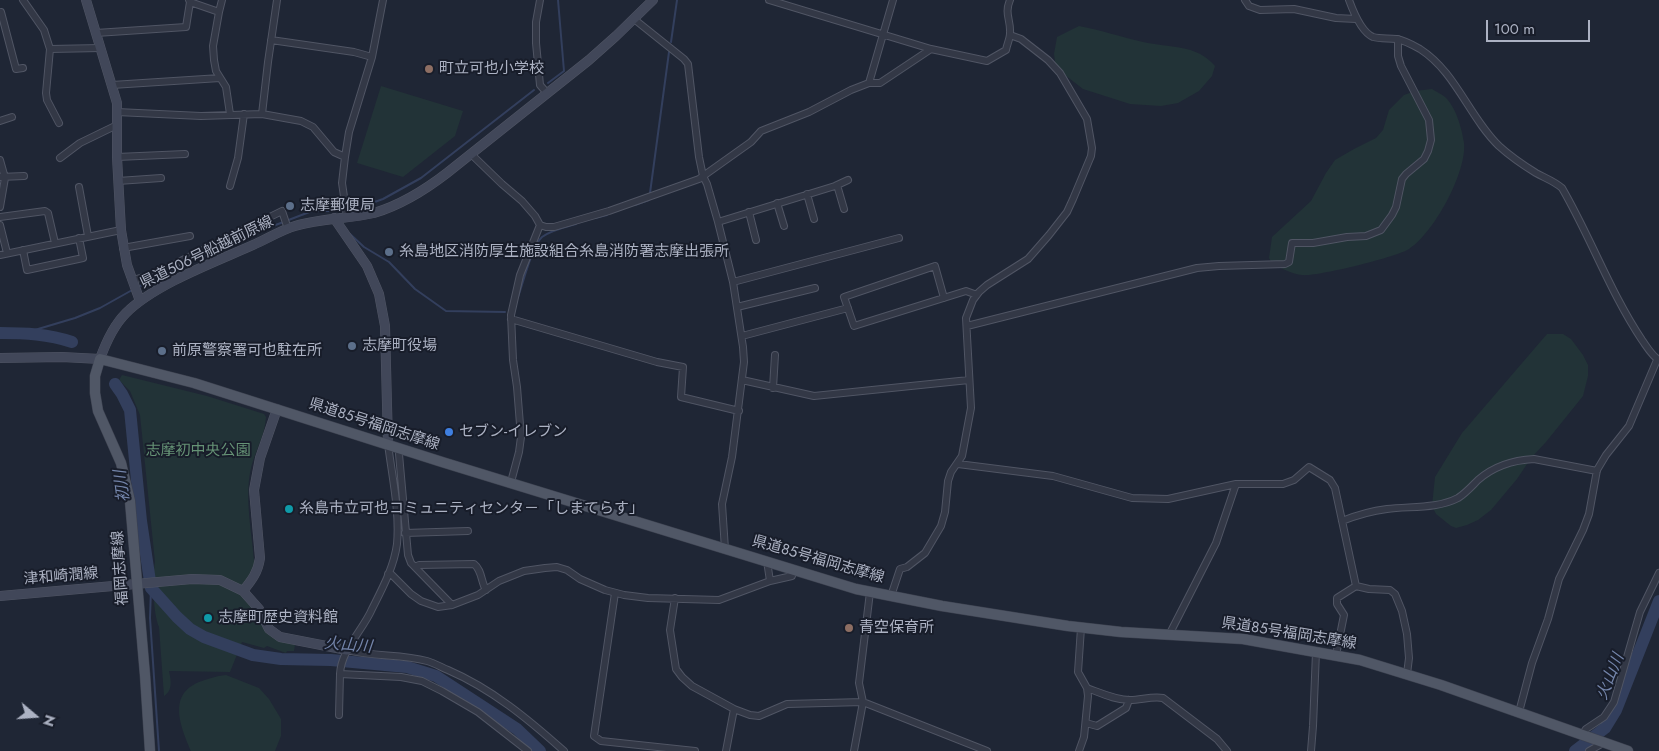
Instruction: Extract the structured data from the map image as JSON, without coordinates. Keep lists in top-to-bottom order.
{
  "streets": {
    "main road": ["県道85号福岡志摩線", "福岡志摩線"],
    "street": ["県道506号船越前原線", "津和崎潤線"]
  },
  "crossings": [
    ["県道506号船越前原線", "県道85号福岡志摩線"],
    ["県道506号船越前原線", "福岡志摩線"],
    ["県道85号福岡志摩線", "福岡志摩線"],
    ["福岡志摩線", "津和崎潤線"]
  ],
  "water": ["初川", "火山川"],
  "parks": ["志摩初中央公園"],
  "places": [
    "町立可也小学校",
    "志摩郵便局",
    "糸島地区消防厚生施設組合糸島消防署志摩出張所",
    "志摩町役場",
    "前原警察署可也駐在所",
    "セブン-イレブン",
    "糸島市立可也コミュニティセンタ－「しまてらす」",
    "志摩町歴史資料館",
    "青空保育所"
  ],
  "scale_bar": "100 m",
  "north": "right"
}
